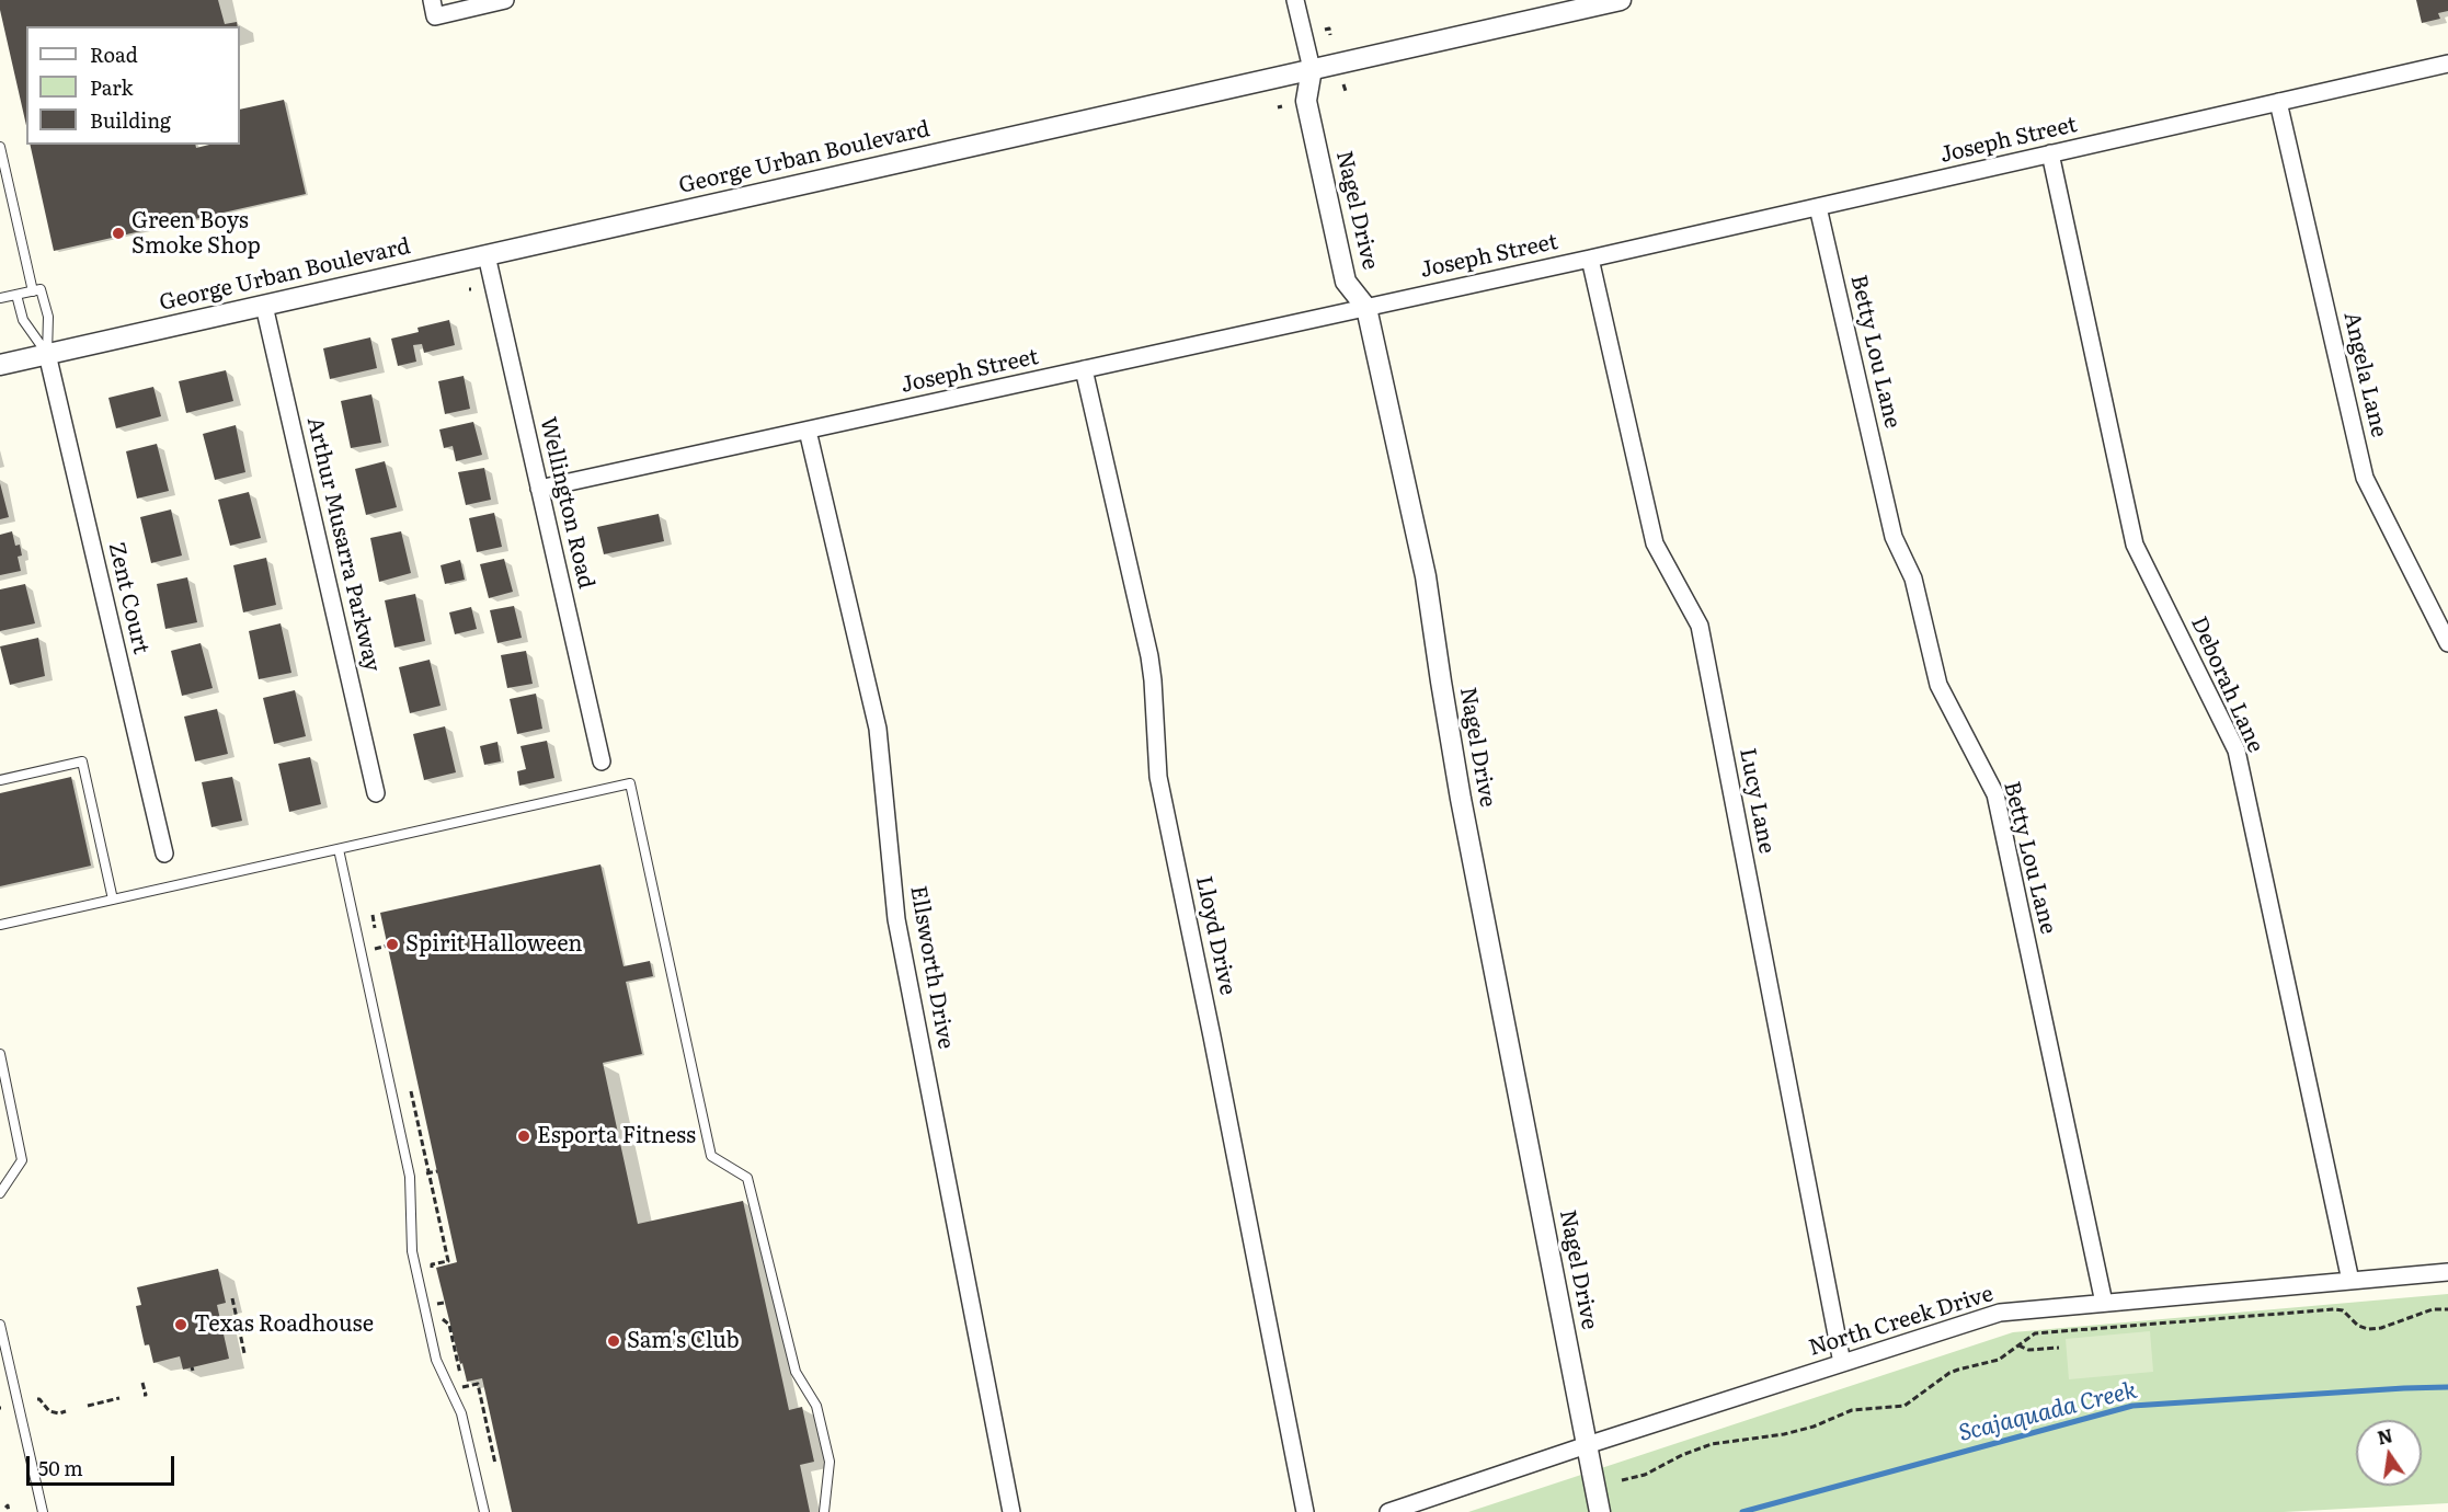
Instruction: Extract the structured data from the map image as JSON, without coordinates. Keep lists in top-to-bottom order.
{
  "streets": {
    "street": [
      "Joseph Street",
      "George Urban Boulevard",
      "Nagel Drive",
      "Betty Lou Lane",
      "Angela Lane",
      "Wellington Road",
      "Arthur Musarra Parkway",
      "Zent Court",
      "Deborah Lane",
      "Lucy Lane",
      "Lloyd Drive",
      "Ellsworth Drive",
      "North Creek Drive"
    ]
  },
  "crossings": [
    ["Joseph Street", "Nagel Drive"],
    ["Joseph Street", "Betty Lou Lane"],
    ["Joseph Street", "Angela Lane"],
    ["Joseph Street", "Wellington Road"],
    ["Joseph Street", "Deborah Lane"],
    ["Joseph Street", "Lucy Lane"],
    ["Joseph Street", "Lloyd Drive"],
    ["Joseph Street", "Ellsworth Drive"],
    ["George Urban Boulevard", "Nagel Drive"],
    ["George Urban Boulevard", "Wellington Road"],
    ["George Urban Boulevard", "Arthur Musarra Parkway"],
    ["George Urban Boulevard", "Zent Court"],
    ["Nagel Drive", "North Creek Drive"],
    ["Betty Lou Lane", "North Creek Drive"],
    ["Deborah Lane", "North Creek Drive"],
    ["Lucy Lane", "North Creek Drive"]
  ],
  "water": ["Scajaquada Creek"],
  "places": [
    "Green Boys Smoke Shop",
    "Spirit Halloween",
    "Esporta Fitness",
    "Texas Roadhouse",
    "Sam's Club"
  ],
  "legend": ["Road", "Park", "Building"],
  "scale_bar": "50 m",
  "north": "top"
}
